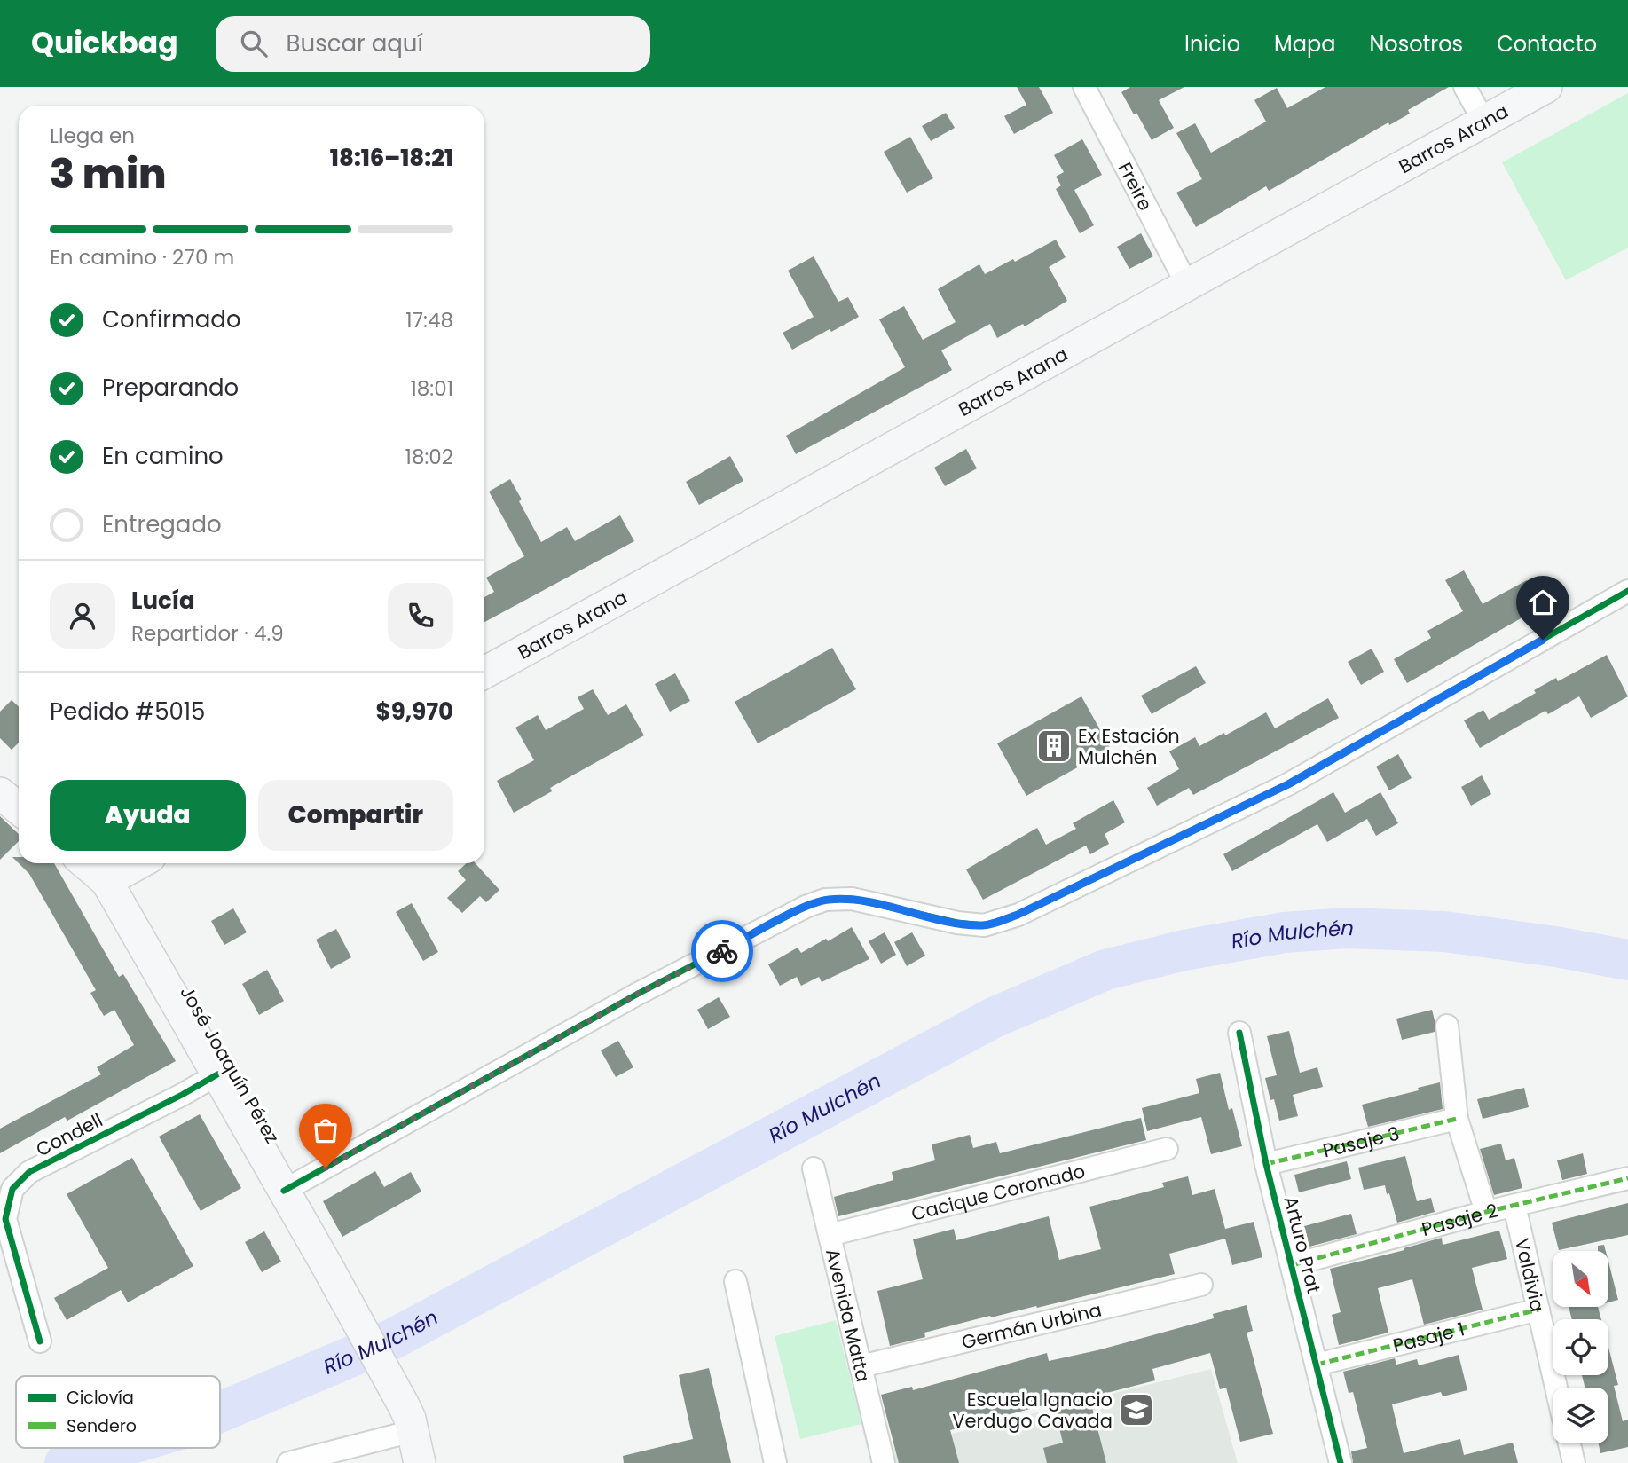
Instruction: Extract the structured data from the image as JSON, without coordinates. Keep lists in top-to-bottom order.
{
  "streets": {
    "main road": ["Barros Arana", "José Joaquín Pérez"],
    "street": [
      "Freire",
      "Condell",
      "Pasaje 3",
      "Cacique Coronado",
      "Pasaje 2",
      "Arturo Prat",
      "Valdivia",
      "Avenida Matta",
      "Germán Urbina",
      "Pasaje 1"
    ]
  },
  "crossings": [
    ["Barros Arana", "Freire"],
    ["José Joaquín Pérez", "Condell"],
    ["Pasaje 3", "Arturo Prat"],
    ["Cacique Coronado", "Avenida Matta"],
    ["Pasaje 2", "Arturo Prat"],
    ["Pasaje 2", "Valdivia"],
    ["Arturo Prat", "Pasaje 1"],
    ["Valdivia", "Pasaje 1"],
    ["Avenida Matta", "Germán Urbina"]
  ],
  "water": ["Río Mulchén"],
  "places": {
    "building": ["Ex Estación Mulchén"],
    "school or university": ["Escuela Ignacio Verdugo Cavada"]
  },
  "legend": ["Ciclovía", "Sendero"],
  "north": "bottom right",
  "page": {
    "header": "Quickbag",
    "search": "Buscar aquí",
    "nav": [
      "Inicio",
      "Mapa",
      "Nosotros",
      "Contacto"
    ],
    "heading": ["3 min", "Llega en", "18:16–18:21"],
    "panel": [
      "Lucía",
      "Repartidor · 4.9",
      "Pedido #5015",
      "$9,970"
    ],
    "bar": "En camino · 270 m",
    "list": [
      ["Confirmado", "17:48"],
      ["Preparando", "18:01"],
      ["En camino", "18:02"],
      "Entregado"
    ],
    "buttons": ["Ayuda", "Compartir"]
  }
}
